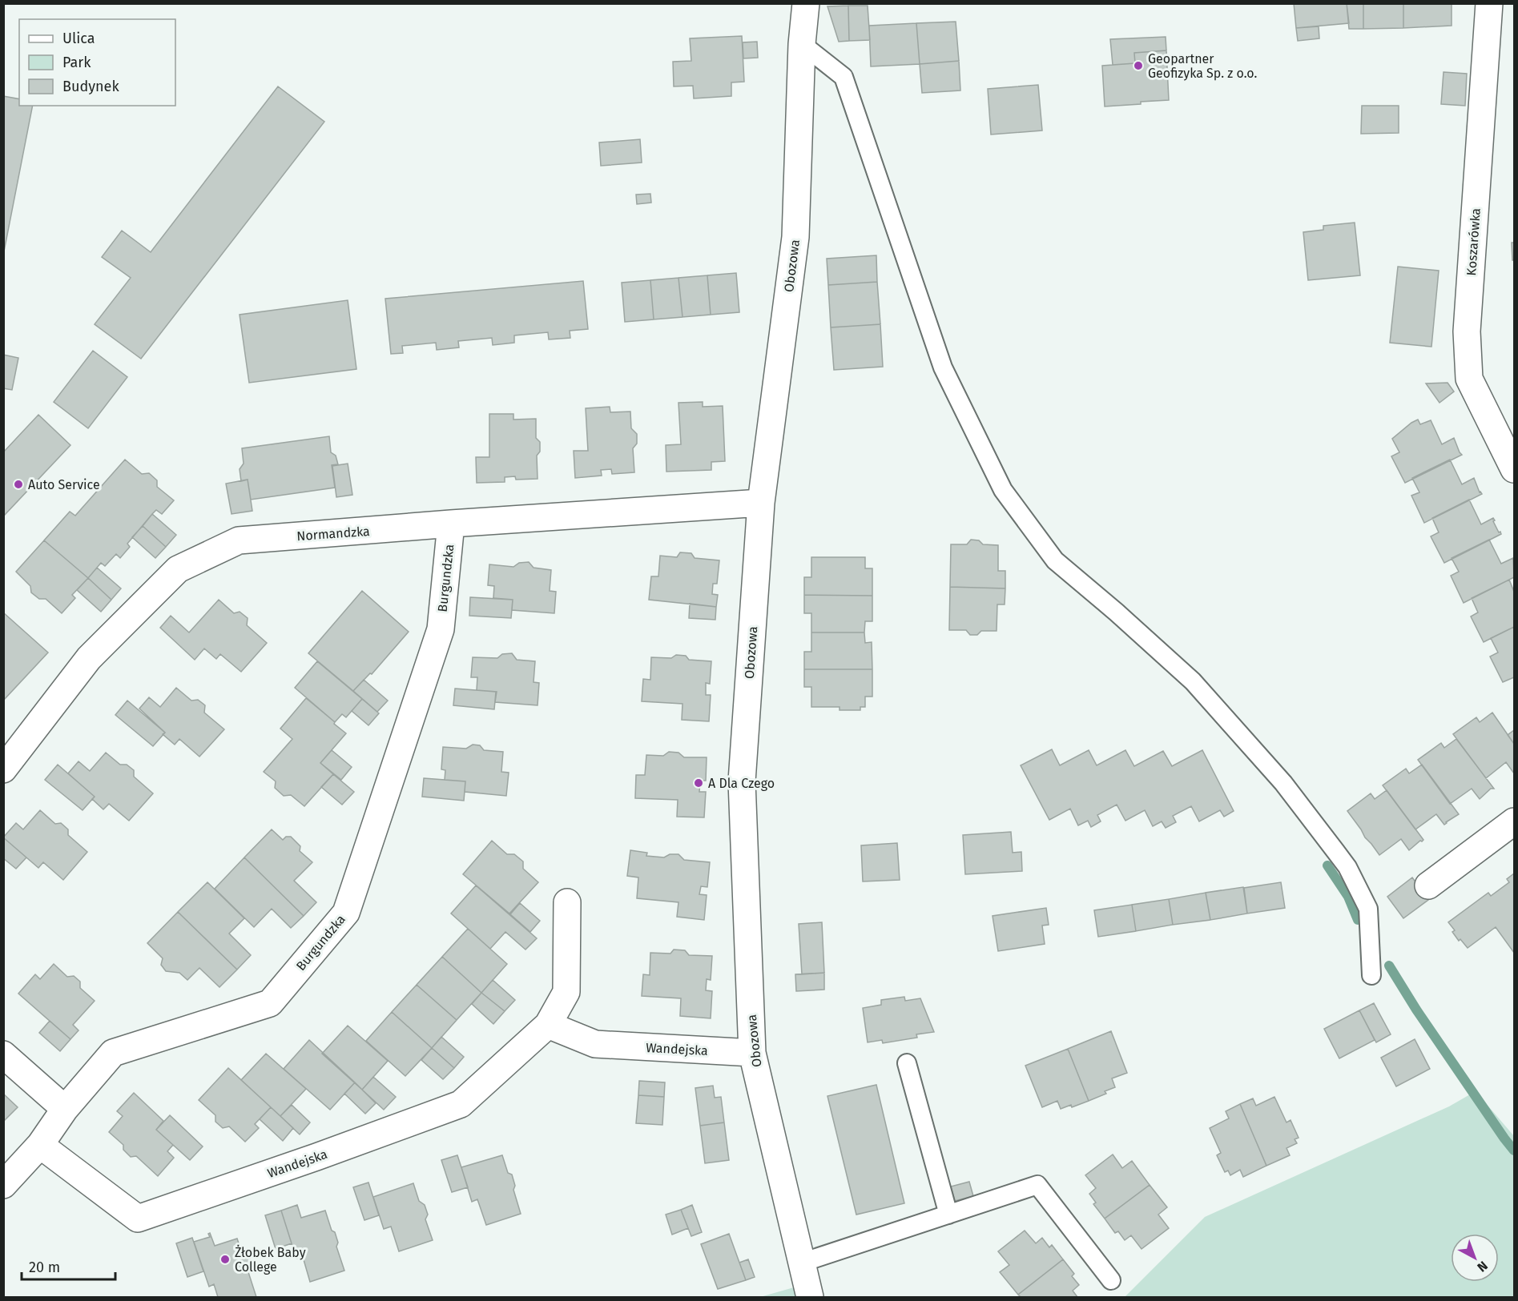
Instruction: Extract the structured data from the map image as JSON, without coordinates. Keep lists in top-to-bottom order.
{
  "streets": {
    "street": [
      "Koszarówka",
      "Obozowa",
      "Normandzka",
      "Burgundzka",
      "Wandejska"
    ]
  },
  "crossings": [
    ["Obozowa", "Normandzka"],
    ["Obozowa", "Wandejska"],
    ["Normandzka", "Burgundzka"],
    ["Burgundzka", "Wandejska"]
  ],
  "places": [
    "Geopartner Geofizyka Sp. z o.o.",
    "Auto Service",
    "A Dla Czego",
    "Żłobek Baby College"
  ],
  "legend": ["Ulica", "Park", "Budynek"],
  "scale_bar": "20 m",
  "north": "bottom right"
}
